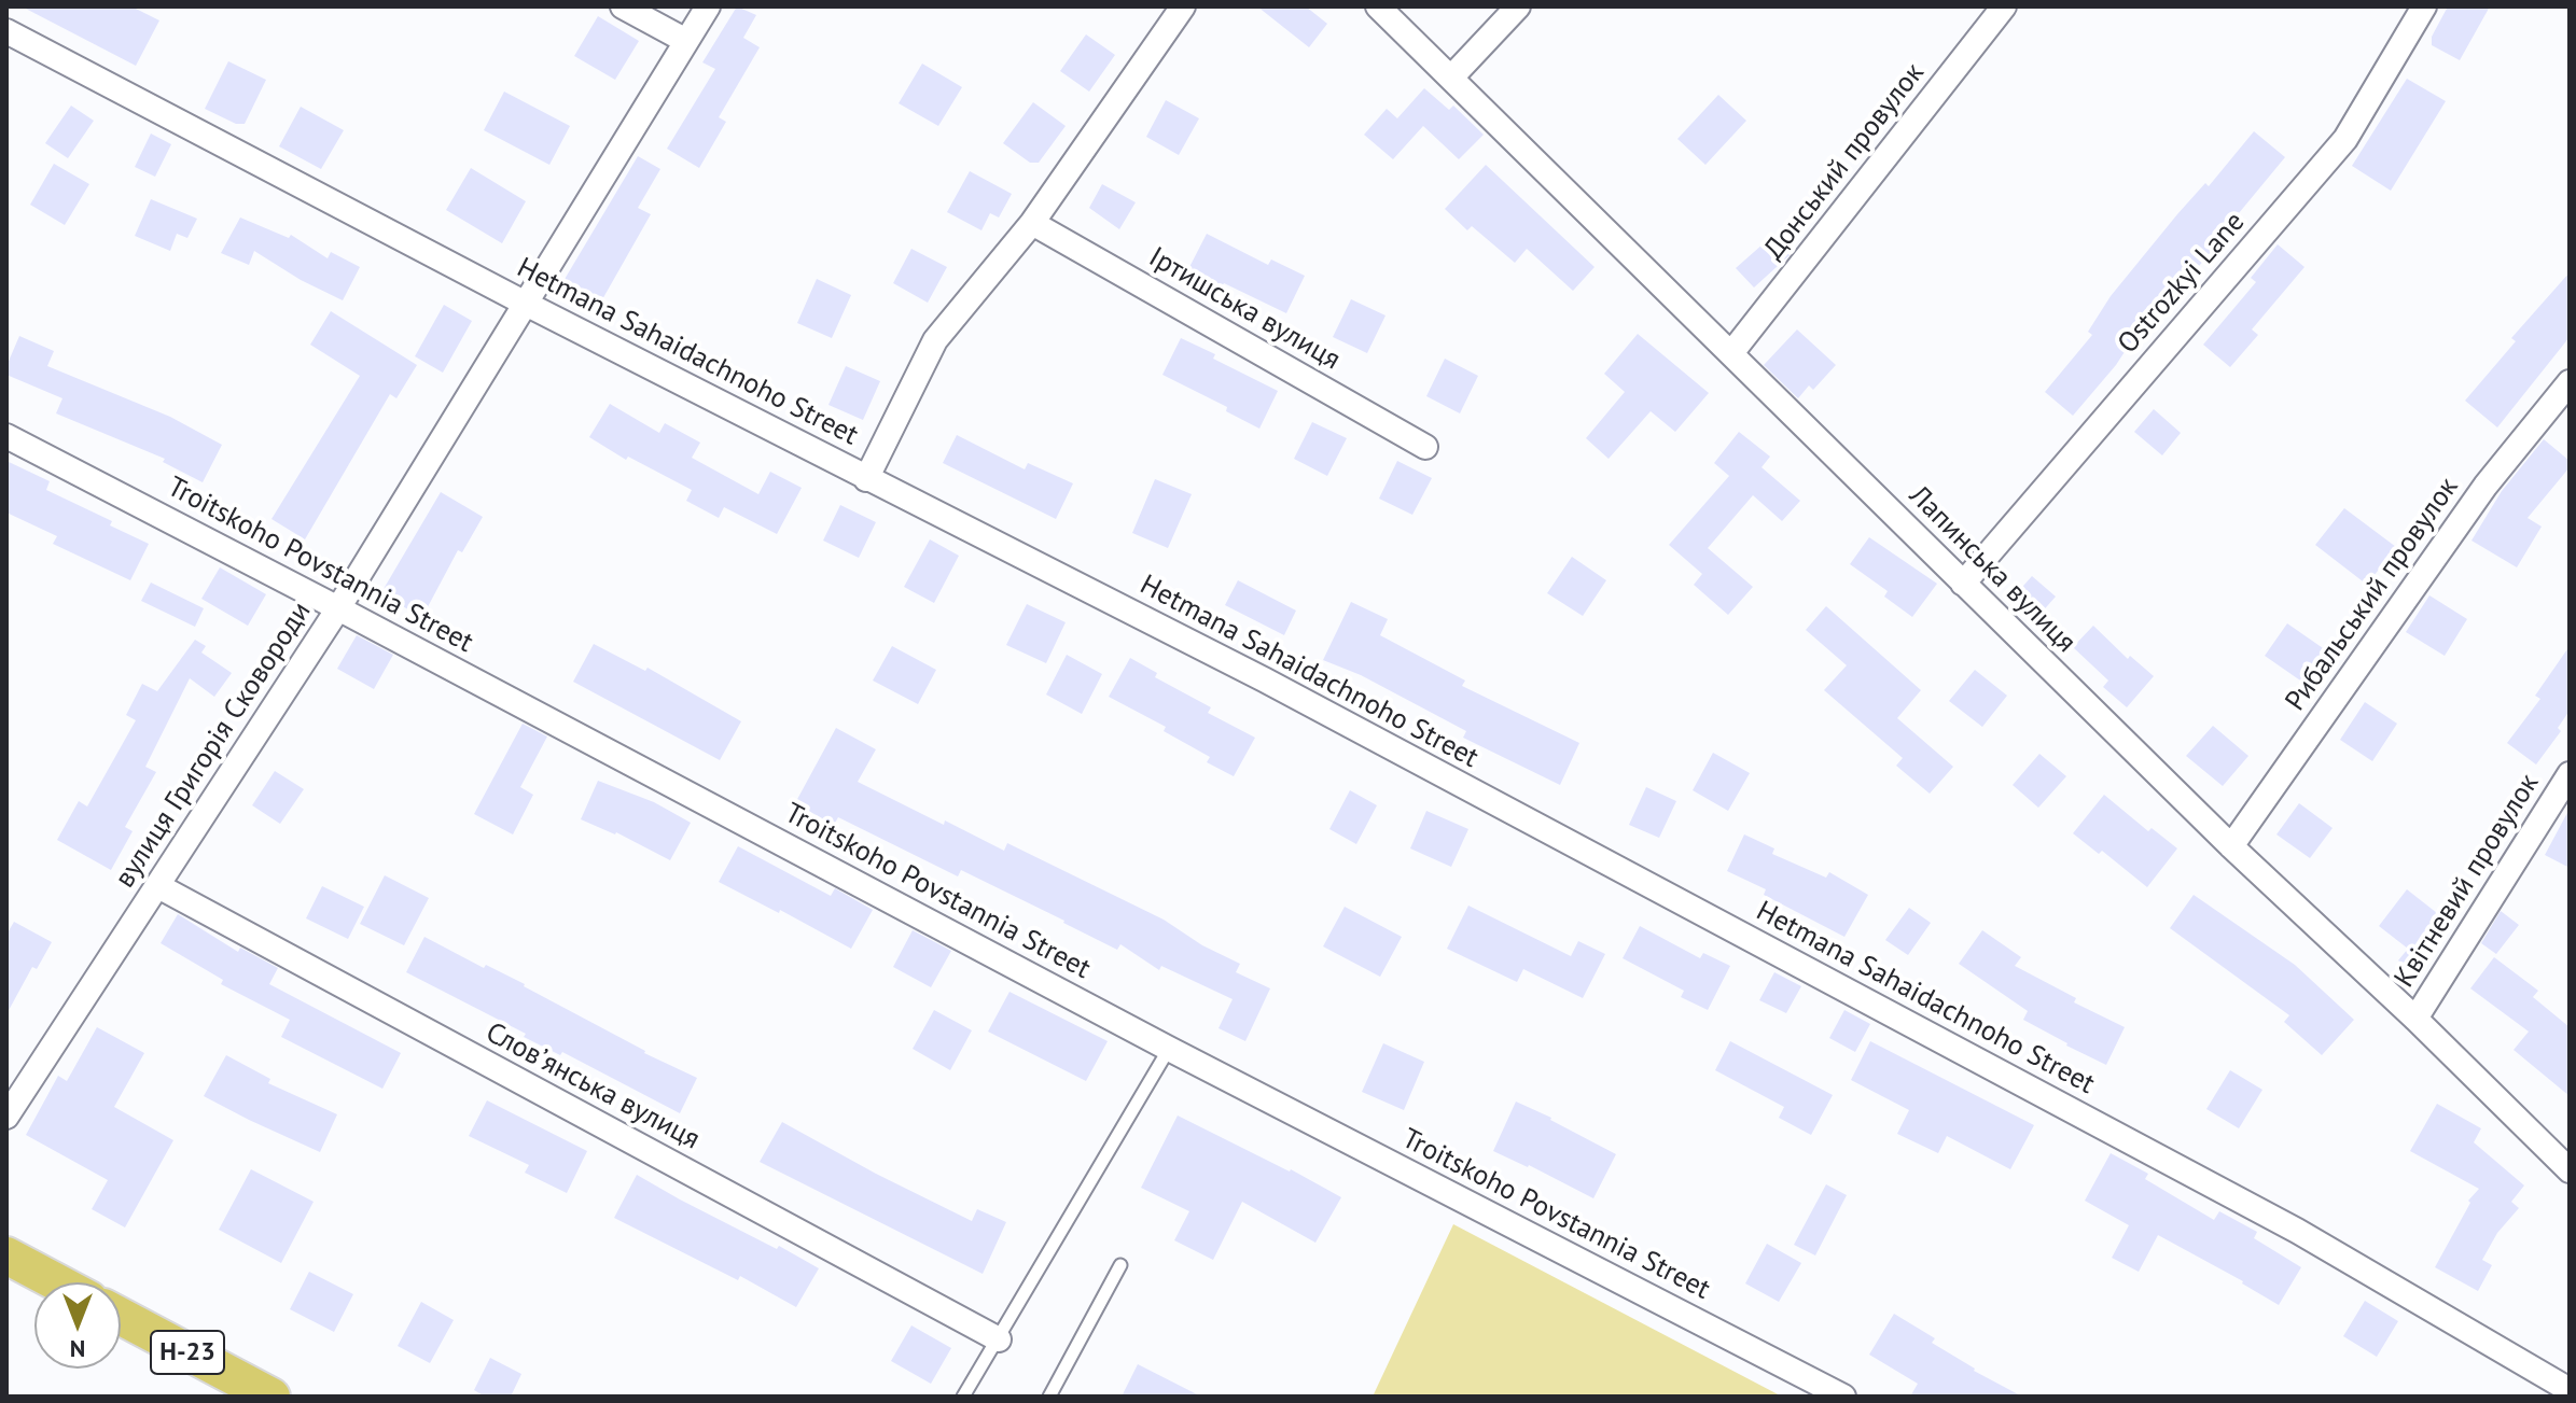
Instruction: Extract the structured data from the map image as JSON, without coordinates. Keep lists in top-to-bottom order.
{
  "streets": {
    "main road": ["Н-23"],
    "street": [
      "Донський провулок",
      "Ostrozkyi Lane",
      "Іртишська вулиця",
      "Hetmana Sahaidachnoho Street",
      "Troitskoho Povstannia Street",
      "Лапинська вулиця",
      "Рибальський провулок",
      "вулиця Григорія Сковороди",
      "Квітневий провулок",
      "Словʼянська вулиця"
    ]
  },
  "crossings": [
    ["Донський провулок", "Лапинська вулиця"],
    ["Ostrozkyi Lane", "Лапинська вулиця"],
    ["Hetmana Sahaidachnoho Street", "вулиця Григорія Сковороди"],
    ["Troitskoho Povstannia Street", "вулиця Григорія Сковороди"],
    ["Лапинська вулиця", "Рибальський провулок"],
    ["Лапинська вулиця", "Квітневий провулок"],
    ["вулиця Григорія Сковороди", "Словʼянська вулиця"]
  ],
  "north": "bottom"
}
